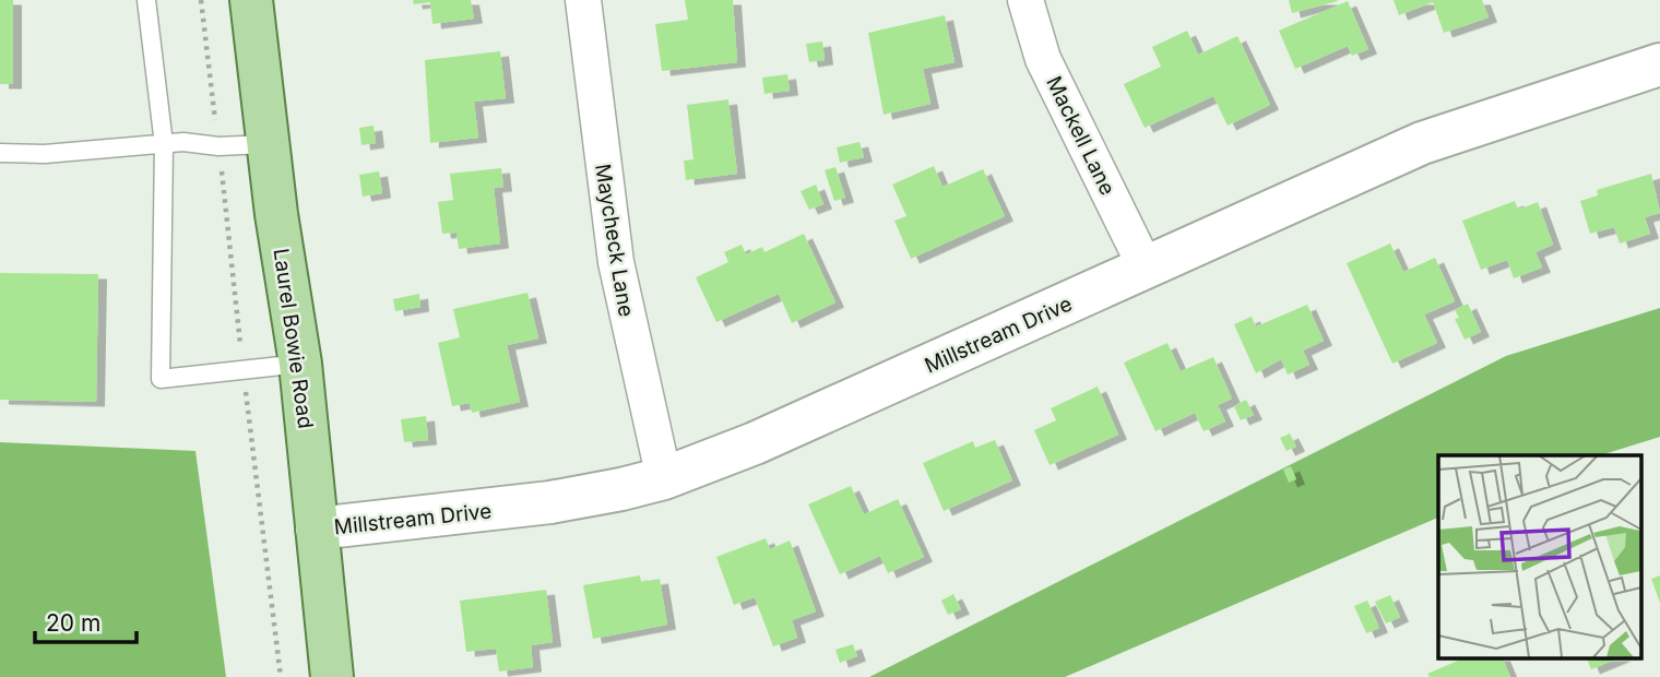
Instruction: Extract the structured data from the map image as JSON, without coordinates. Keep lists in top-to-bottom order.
{
  "streets": {
    "main road": ["Laurel Bowie Road"],
    "street": ["Mackell Lane", "Maycheck Lane", "Millstream Drive"]
  },
  "crossings": [
    ["Mackell Lane", "Millstream Drive"],
    ["Maycheck Lane", "Millstream Drive"],
    ["Millstream Drive", "Laurel Bowie Road"]
  ],
  "scale_bar": "20 m"
}
